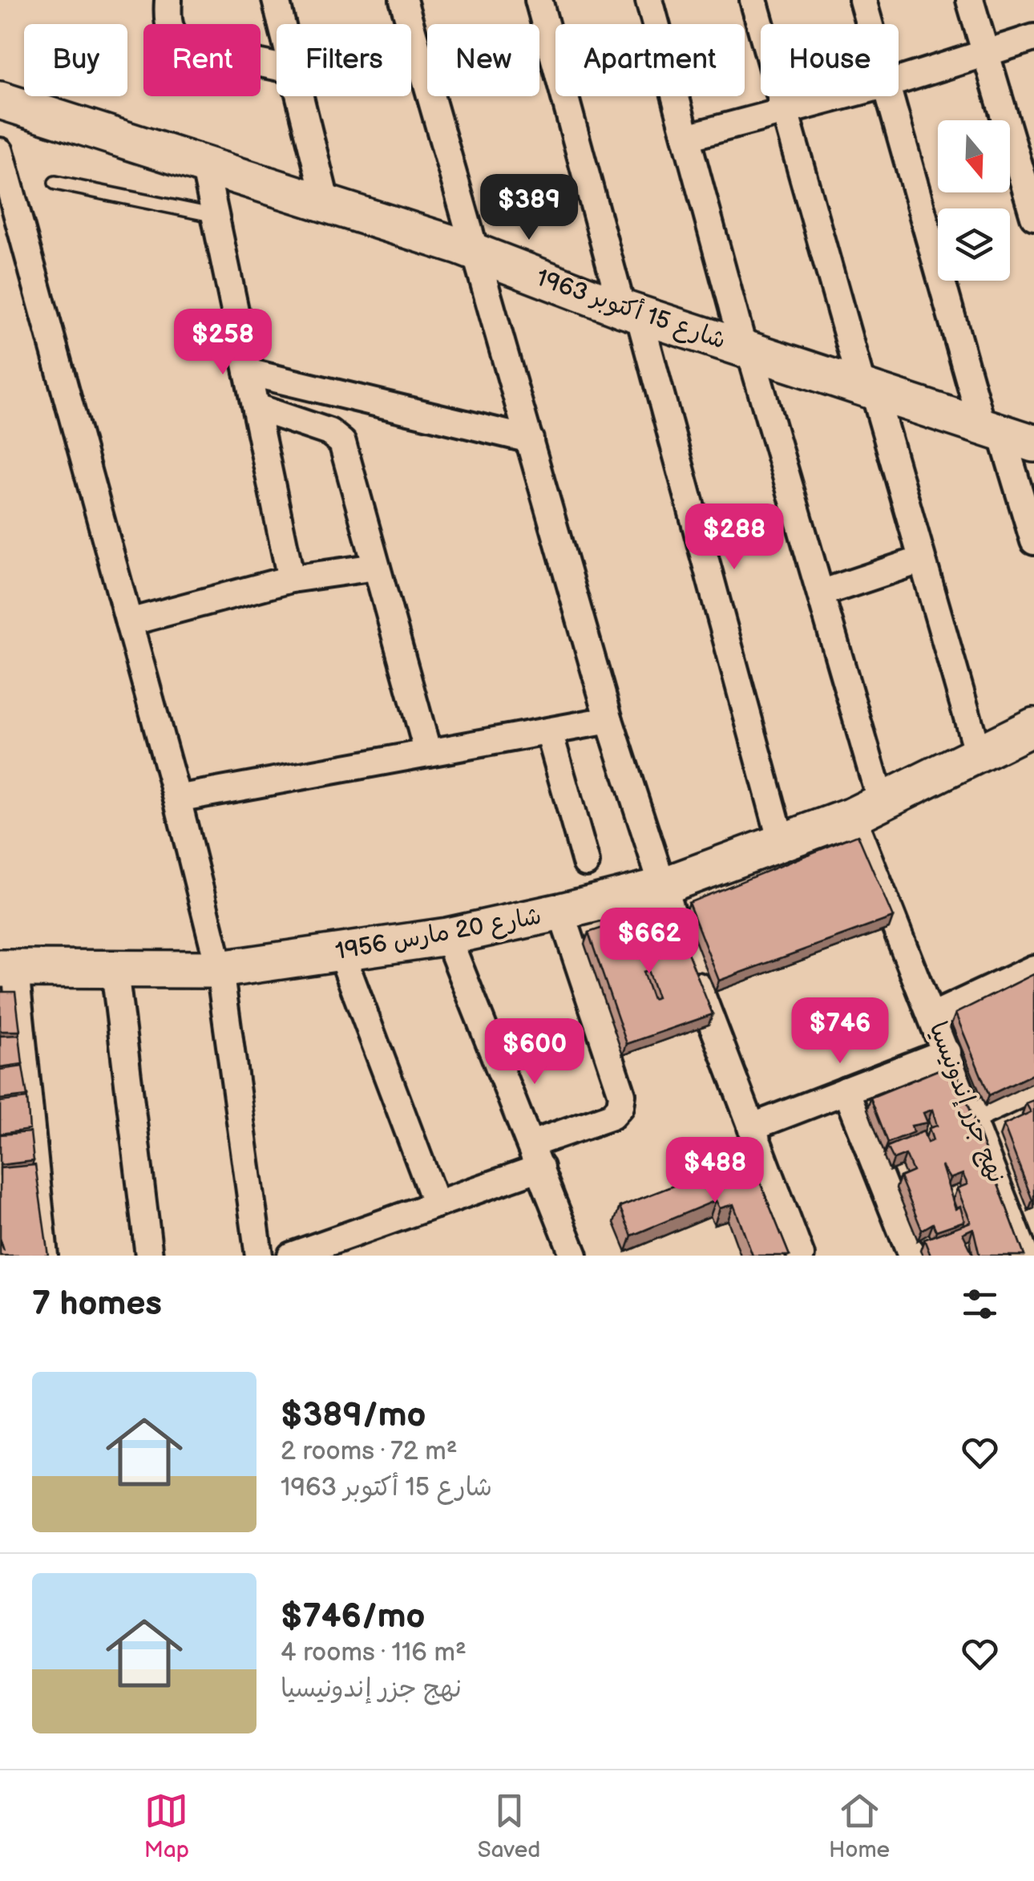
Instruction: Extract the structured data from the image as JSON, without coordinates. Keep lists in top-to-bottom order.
{
  "streets": {
    "street": ["شارع 15 أكتوبر 1963", "شارع 20 مارس 1956", "نهج جزر إندونيسيا"]
  },
  "crossings": [
    ["شارع 15 أكتوبر 1963", "نهج جزر إندونيسيا"],
    ["شارع 20 مارس 1956", "نهج جزر إندونيسيا"]
  ],
  "north": "bottom",
  "page": {
    "chip": [
      "Buy",
      "Rent",
      "Filters",
      "New",
      "Apartment",
      "House"
    ],
    "price": [
      "$389",
      "$258",
      "$288",
      "$662",
      "$746",
      "$600",
      "$488"
    ],
    "heading": "7 homes",
    "list": [
      {
        "name": "$389/mo",
        "note": "2 rooms · 72 m² · شارع 15 أكتوبر 1963"
      },
      {
        "name": "$746/mo",
        "note": "4 rooms · 116 m² · نهج جزر إندونيسيا"
      }
    ],
    "tabs": ["Map", "Saved", "Home"]
  }
}
